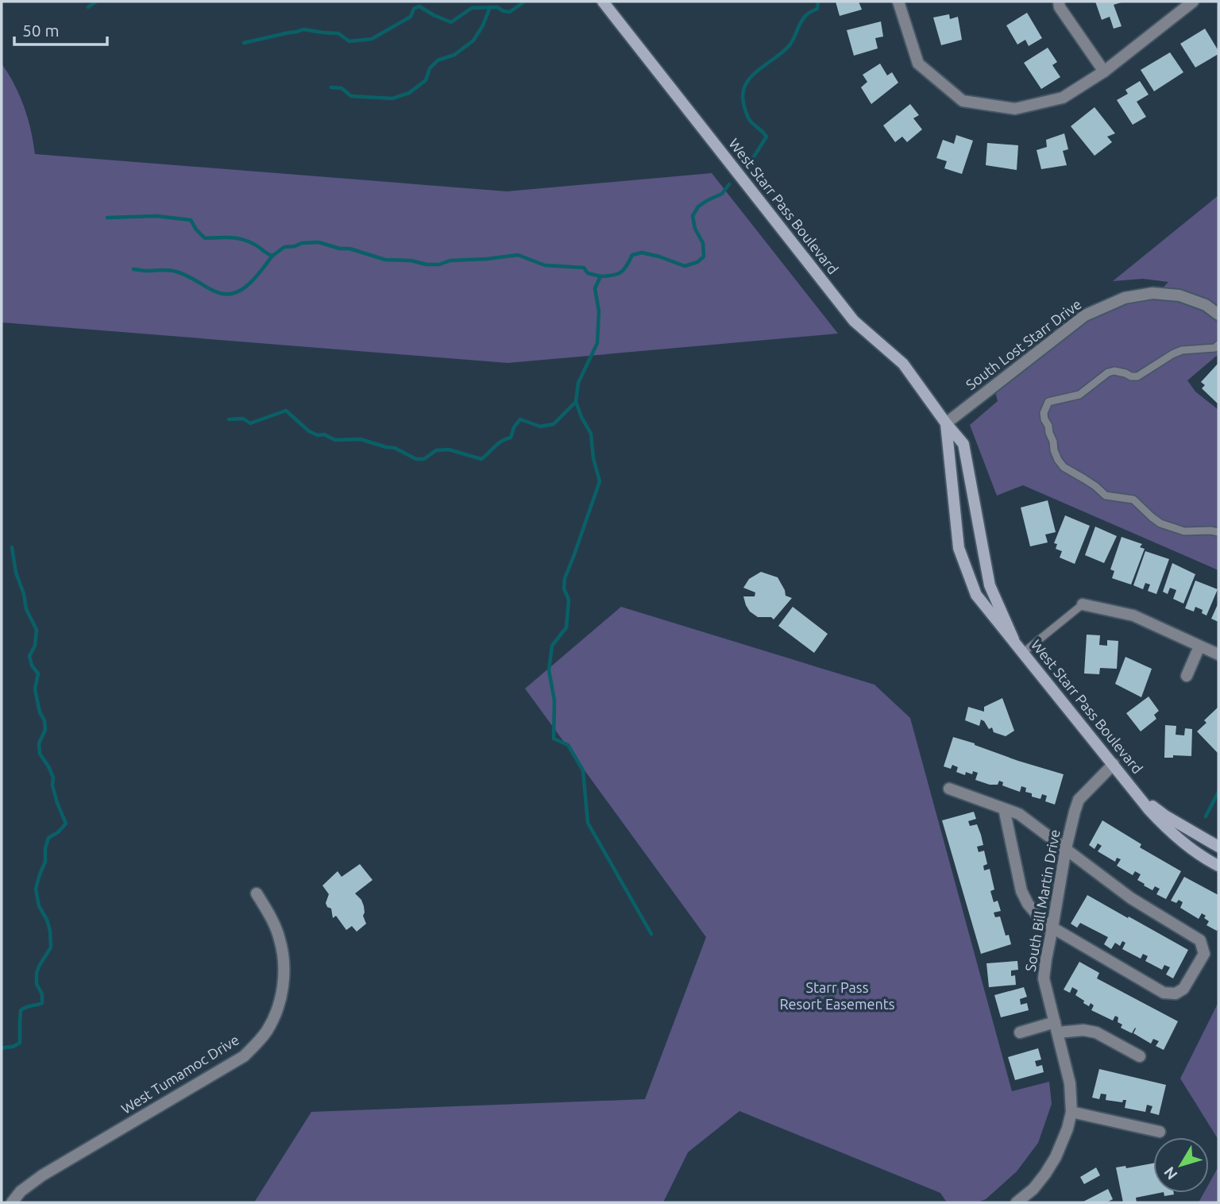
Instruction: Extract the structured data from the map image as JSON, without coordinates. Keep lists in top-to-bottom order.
{
  "streets": {
    "street": [
      "West Starr Pass Boulevard",
      "South Lost Starr Drive",
      "South Bill Martin Drive",
      "West Tumamoc Drive"
    ]
  },
  "crossings": [
    ["West Starr Pass Boulevard", "South Lost Starr Drive"],
    ["West Starr Pass Boulevard", "South Bill Martin Drive"]
  ],
  "parks": ["Starr Pass Resort Easements"],
  "scale_bar": "50 m",
  "north": "bottom left"
}
